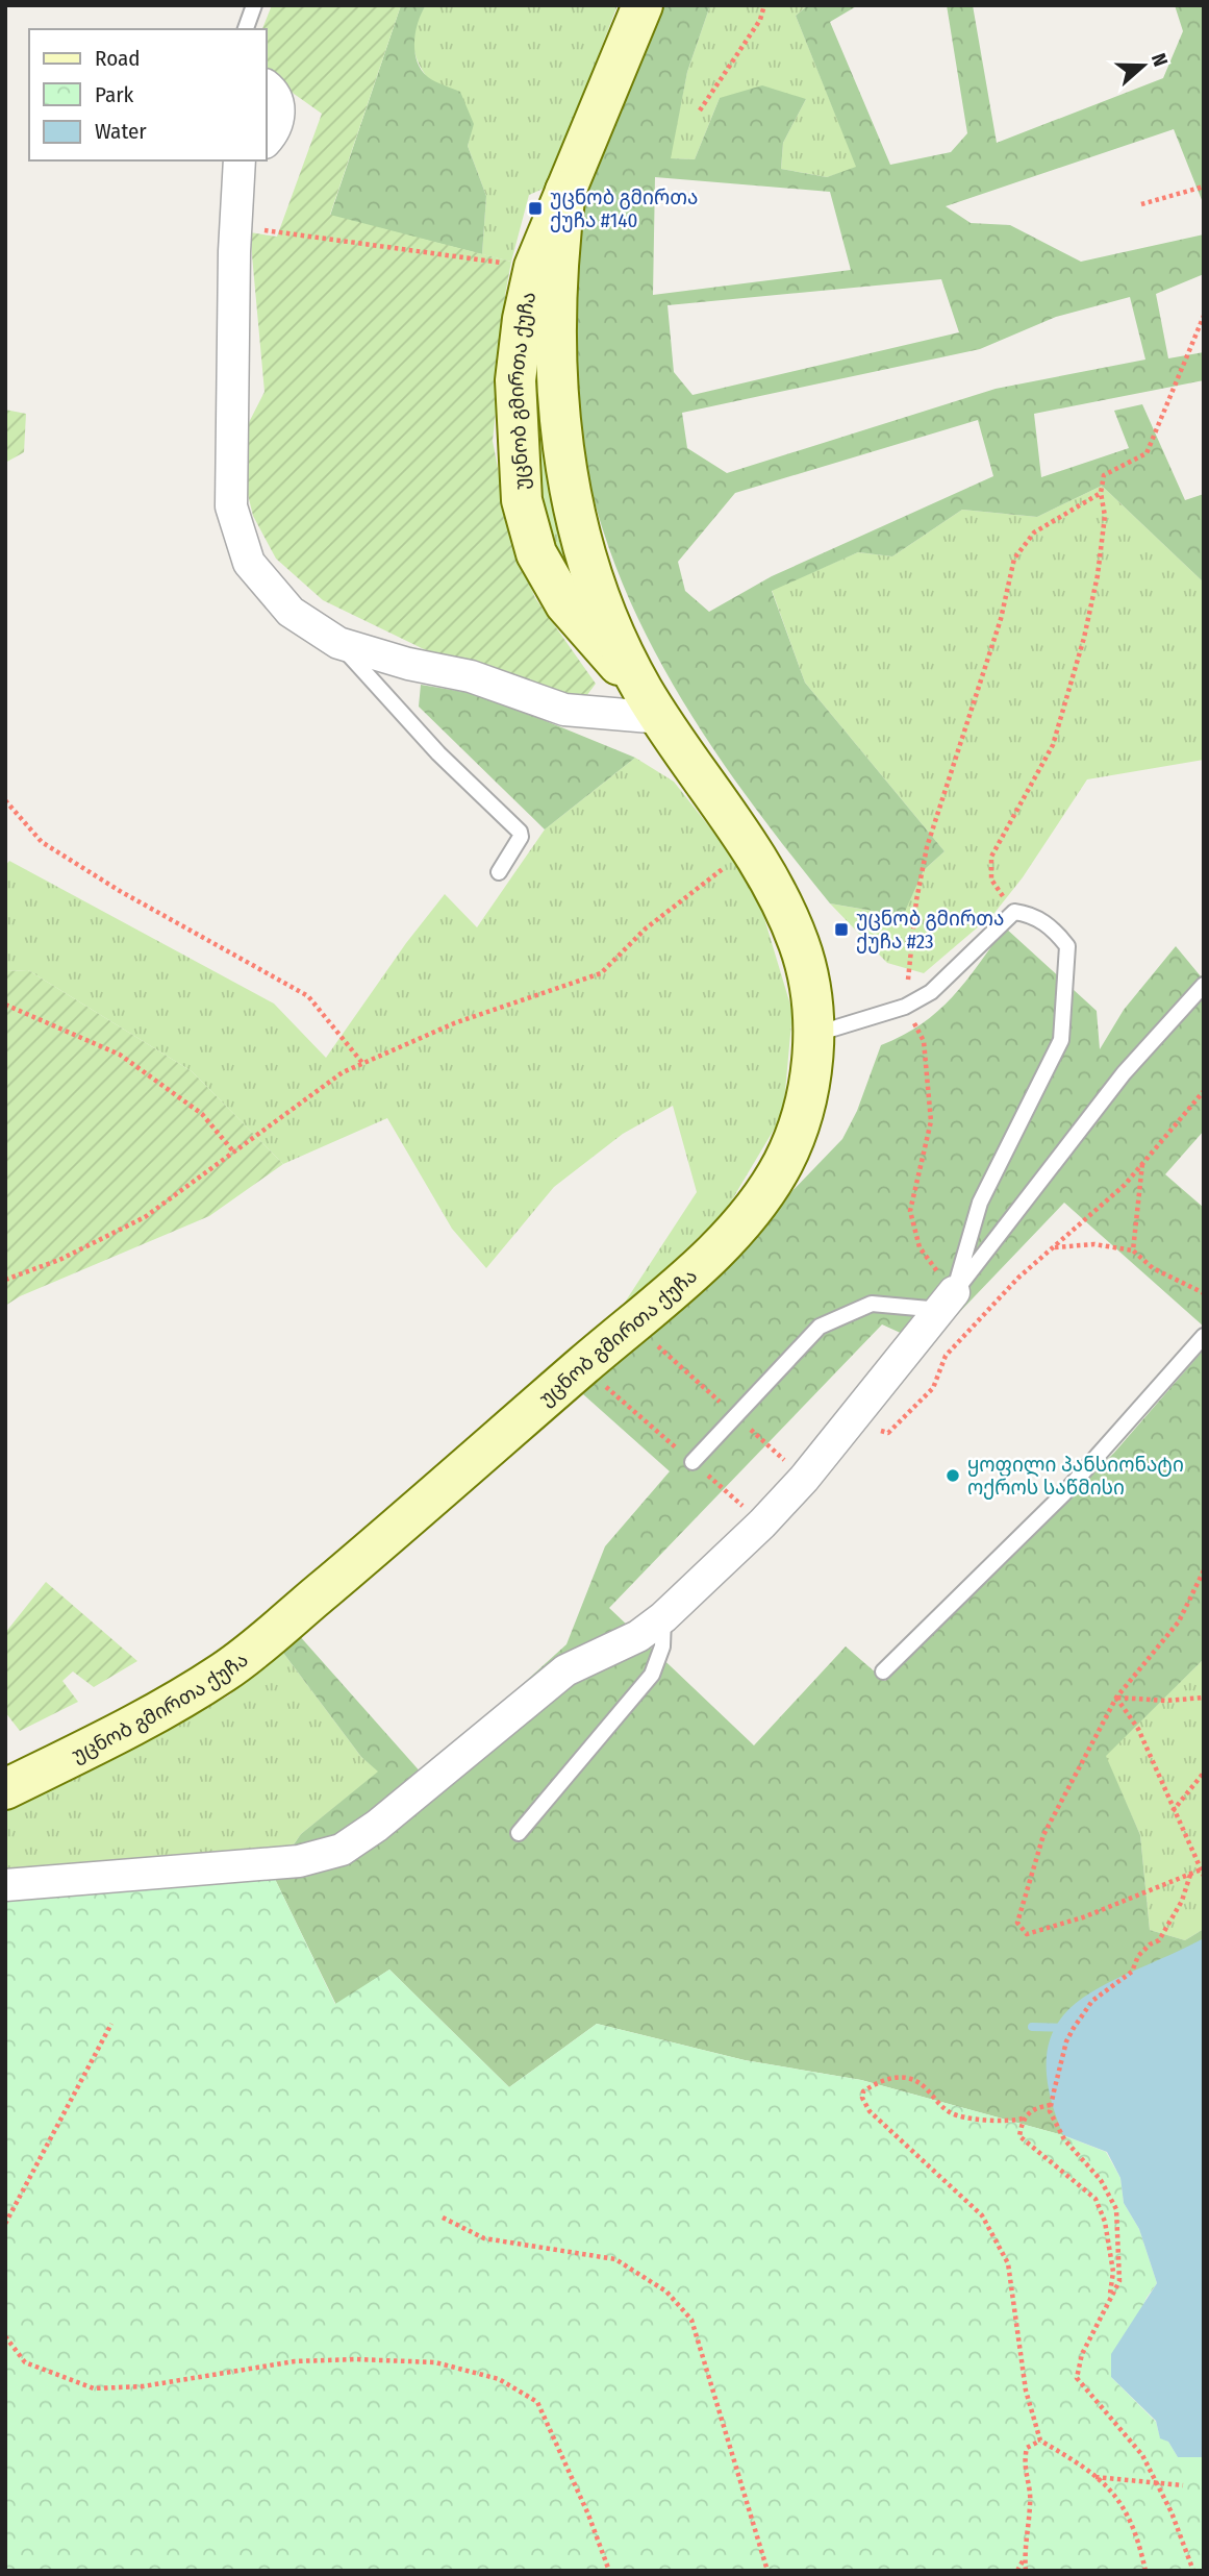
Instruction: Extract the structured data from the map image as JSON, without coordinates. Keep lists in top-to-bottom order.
{
  "streets": {
    "main road": ["უცნობ გმირთა ქუჩა"]
  },
  "places": {
    "transit": ["უცნობ გმირთა ქუჩა #140", "უცნობ გმირთა ქუჩა #23"],
    "other": ["ყოფილი პანსიონატი ოქროს საწმისი"]
  },
  "legend": ["Road", "Park", "Water"],
  "north": "right"
}
